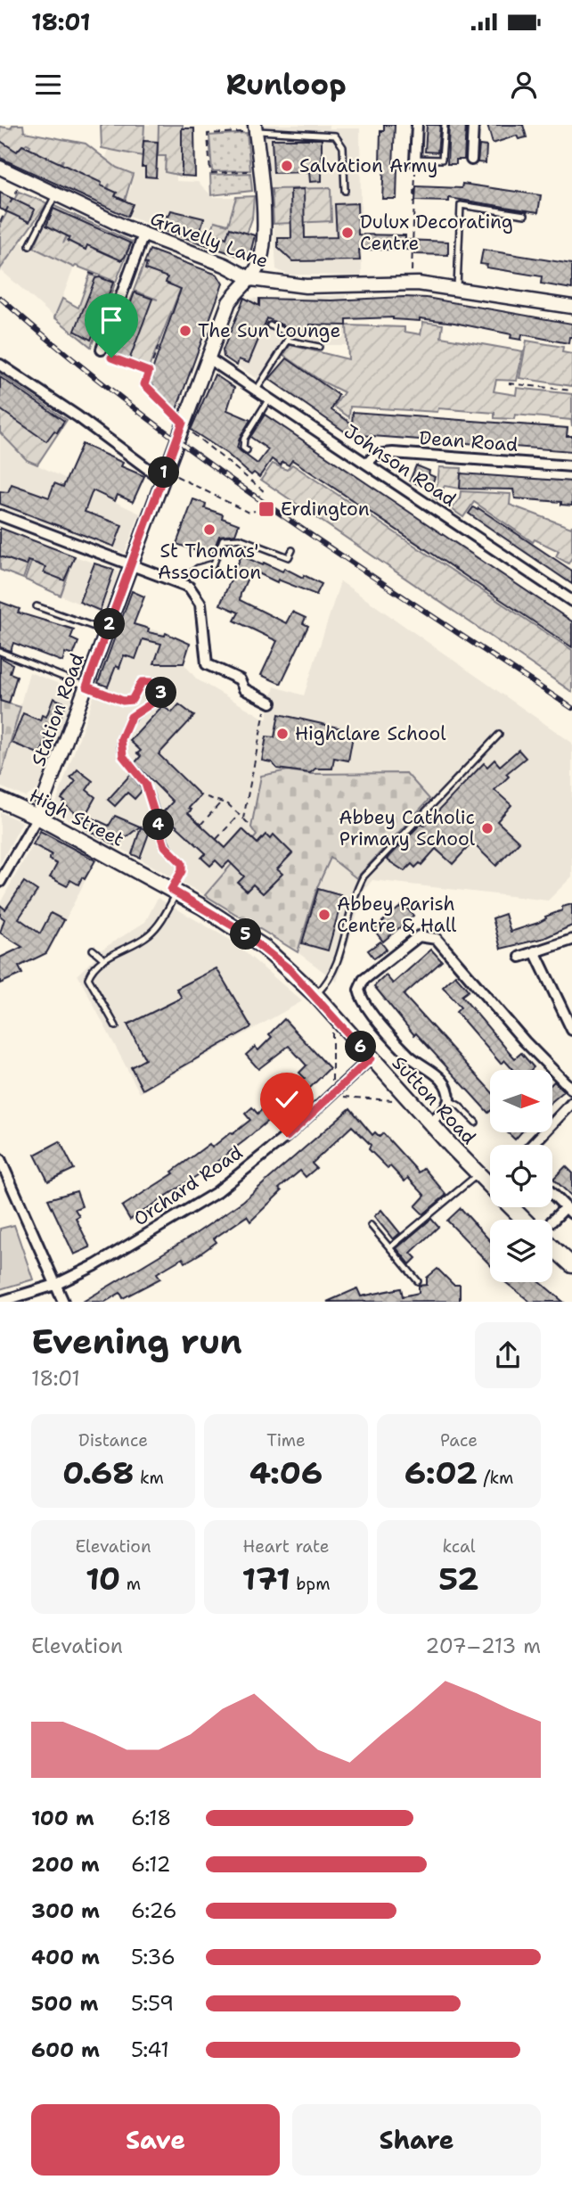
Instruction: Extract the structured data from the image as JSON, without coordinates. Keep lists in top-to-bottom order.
{
  "streets": {
    "main road": [
      "Gravelly Lane",
      "Station Road",
      "High Street",
      "Sutton Road"
    ],
    "street": ["Dean Road", "Johnson Road", "Orchard Road"]
  },
  "crossings": [
    ["Gravelly Lane", "Station Road"],
    ["Dean Road", "Johnson Road"],
    ["Johnson Road", "Station Road"],
    ["Station Road", "High Street"],
    ["High Street", "Sutton Road"],
    ["Sutton Road", "Orchard Road"]
  ],
  "places": {
    "other": [
      "Salvation Army",
      "Dulux Decorating Centre",
      "The Sun Lounge",
      "St Thomas' Association",
      "Highclare School",
      "Abbey Catholic Primary School",
      "Abbey Parish Centre & Hall"
    ],
    "transit": ["Erdington"]
  },
  "north": "right",
  "page": {
    "status": "18:01",
    "header": "Runloop",
    "pins": [
      "1",
      "2",
      "3",
      "4",
      "5",
      "6"
    ],
    "heading": ["Evening run", "18:01"],
    "stats": [
      ["Distance", "0.68 km"],
      ["Time", "4:06"],
      ["Pace", "6:02 /km"],
      ["Elevation", "10 m"],
      ["Heart rate", "171 bpm"],
      ["kcal", "52"]
    ],
    "chart": ["Elevation", "207–213 m"],
    "list": [
      {
        "name": "100 m",
        "note": "6:18"
      },
      {
        "name": "200 m",
        "note": "6:12"
      },
      {
        "name": "300 m",
        "note": "6:26"
      },
      {
        "name": "400 m",
        "note": "5:36"
      },
      {
        "name": "500 m",
        "note": "5:59"
      },
      {
        "name": "600 m",
        "note": "5:41"
      }
    ],
    "buttons": ["Save", "Share"]
  }
}
